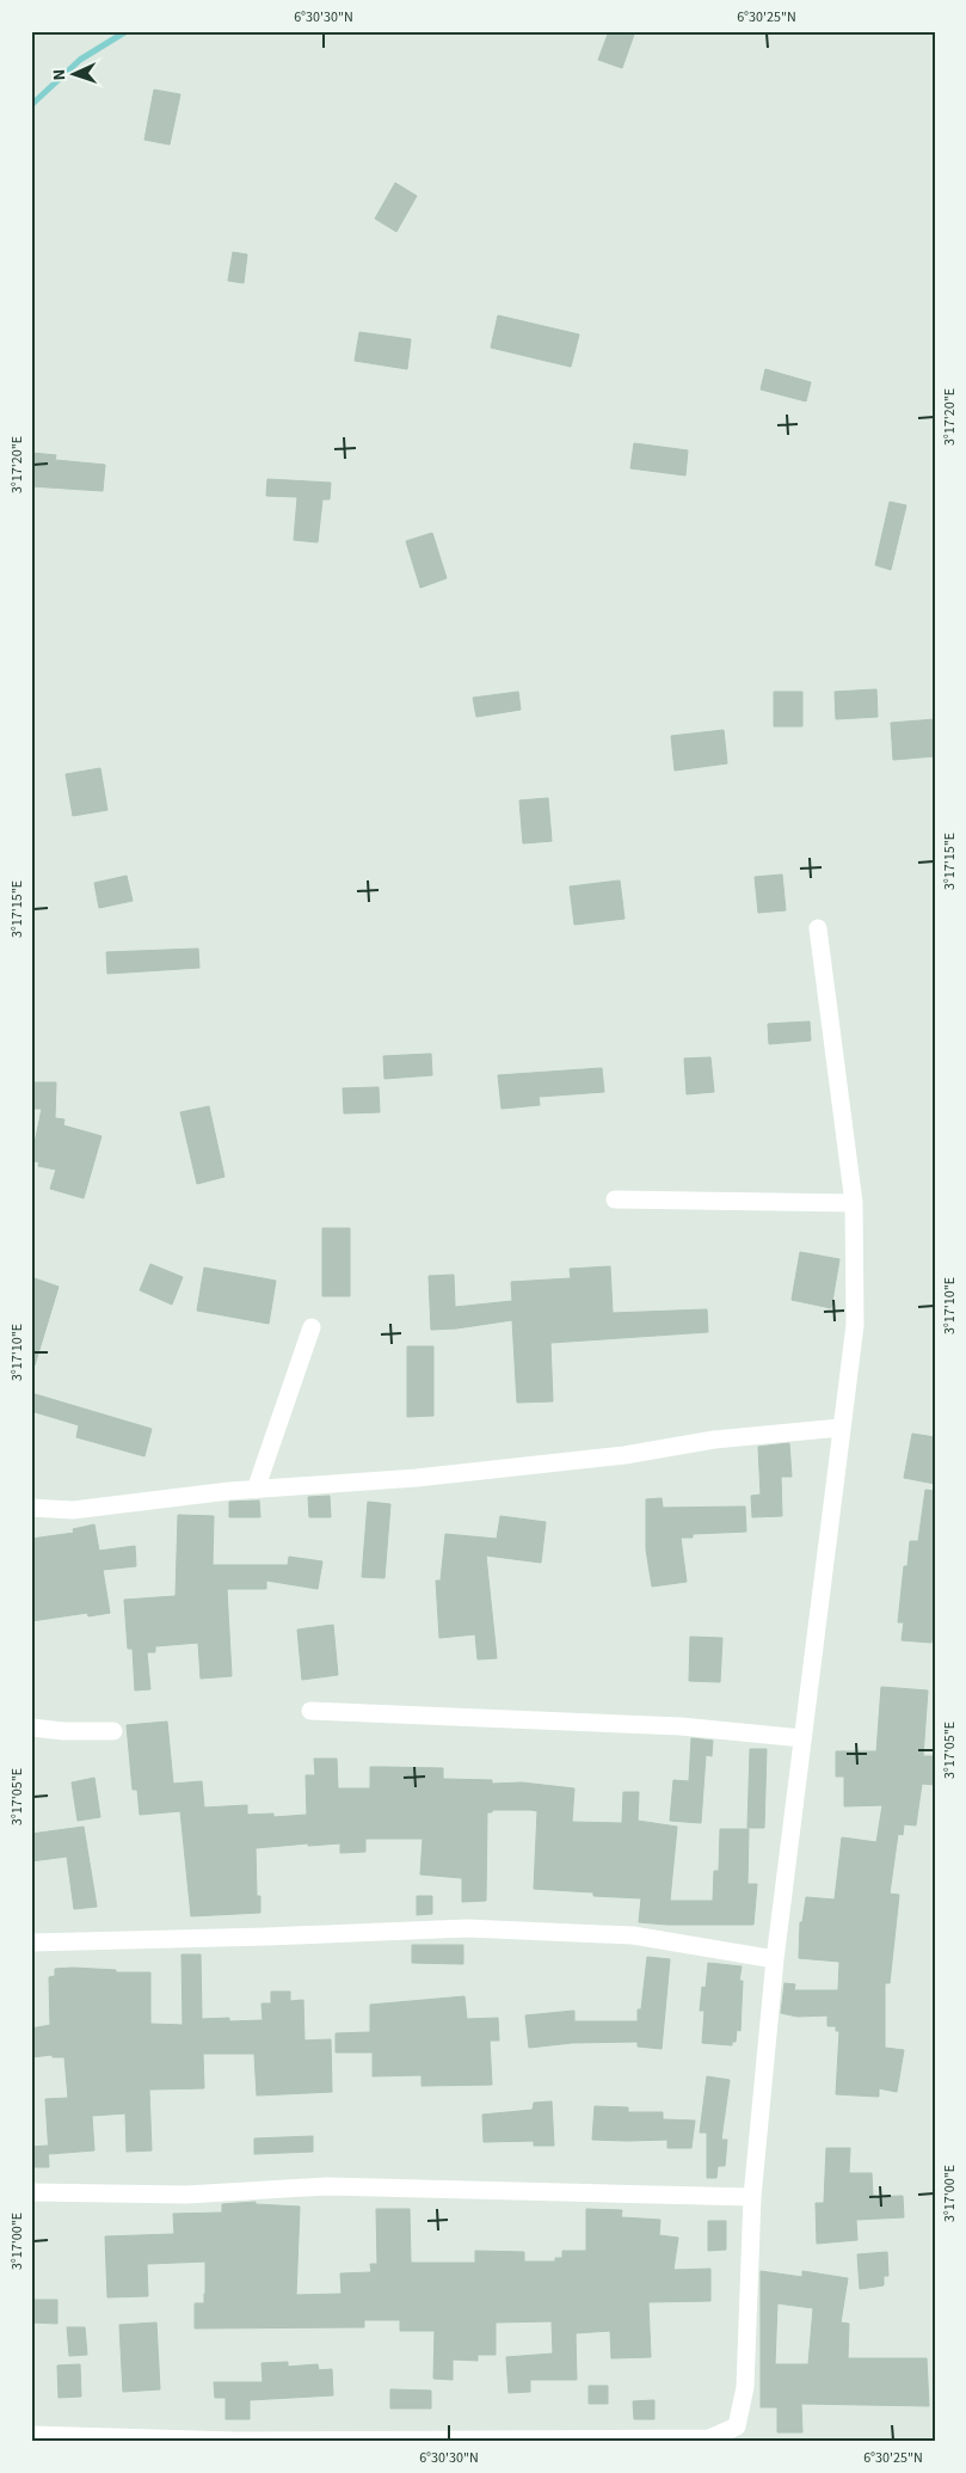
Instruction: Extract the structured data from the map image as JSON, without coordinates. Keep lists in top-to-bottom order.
{
  "north": "left",
  "coordinates": [
    "6°30'30\"N",
    "6°30'25\"N",
    "3°17'20\"E",
    "3°17'15\"E",
    "3°17'10\"E",
    "3°17'05\"E",
    "3°17'00\"E"
  ]
}
